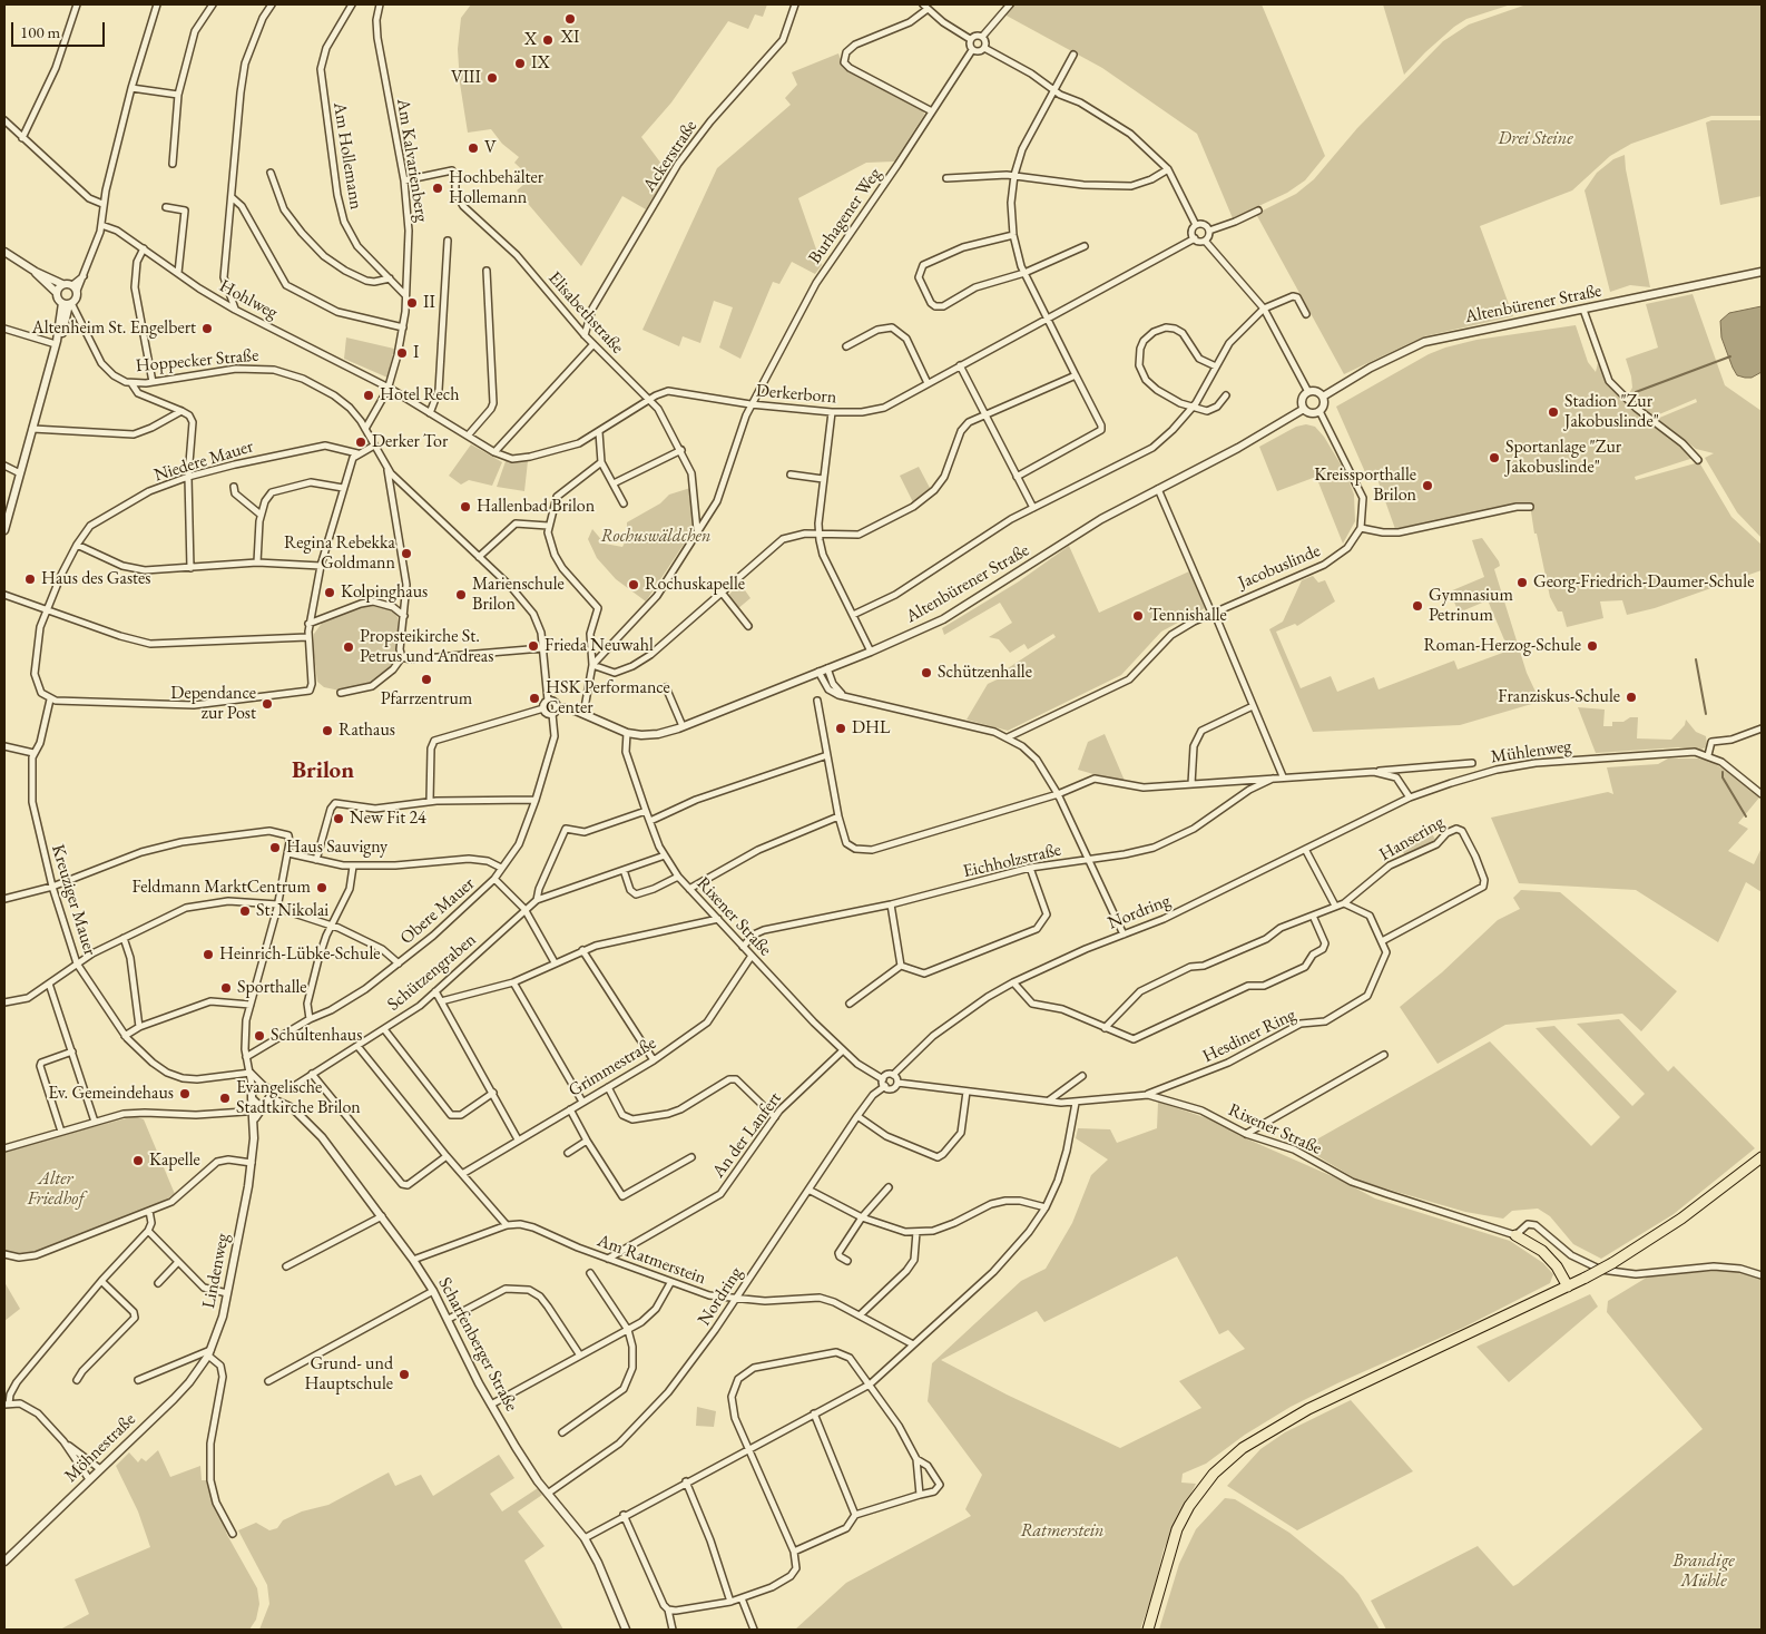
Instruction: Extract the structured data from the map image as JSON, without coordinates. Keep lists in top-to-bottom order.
{
  "streets": {
    "street": [
      "Am Hollemann",
      "Ackerstraße",
      "Am Kalvarienberg",
      "Burhagener Weg",
      "Hohlweg",
      "Altenbürener Straße",
      "Elisabethstraße",
      "Hoppecker Straße",
      "Derkerborn",
      "Niedere Mauer",
      "Jacobuslinde",
      "Mühlenweg",
      "Hansering",
      "Eichholzstraße",
      "Kreuziger Mauer",
      "Obere Mauer",
      "Nordring",
      "Rixener Straße",
      "Schützengraben",
      "Hesdiner Ring",
      "Grimmestraße",
      "An der Lanfert",
      "Am Ratmerstein",
      "Lindenweg",
      "Scharfenberger Straße",
      "Möhnestraße"
    ]
  },
  "crossings": [
    ["Am Hollemann", "Am Kalvarienberg"],
    ["Ackerstraße", "Elisabethstraße"],
    ["Am Kalvarienberg", "Hohlweg"],
    ["Am Kalvarienberg", "Elisabethstraße"],
    ["Am Kalvarienberg", "Hoppecker Straße"],
    ["Am Kalvarienberg", "Derkerborn"],
    ["Burhagener Weg", "Elisabethstraße"],
    ["Burhagener Weg", "Derkerborn"],
    ["Hohlweg", "Derkerborn"],
    ["Altenbürener Straße", "Rixener Straße"],
    ["Elisabethstraße", "Derkerborn"],
    ["Mühlenweg", "Eichholzstraße"],
    ["Mühlenweg", "Nordring"],
    ["Hansering", "Hesdiner Ring"],
    ["Eichholzstraße", "Rixener Straße"],
    ["Nordring", "Rixener Straße"],
    ["Nordring", "Am Ratmerstein"],
    ["Nordring", "Scharfenberger Straße"],
    ["Rixener Straße", "Hesdiner Ring"],
    ["Rixener Straße", "Grimmestraße"],
    ["Rixener Straße", "An der Lanfert"],
    ["Schützengraben", "Scharfenberger Straße"],
    ["An der Lanfert", "Am Ratmerstein"],
    ["Am Ratmerstein", "Scharfenberger Straße"],
    ["Lindenweg", "Möhnestraße"]
  ],
  "districts": ["Brilon"],
  "parks": [
    "Drei Steine",
    "Rochuswäldchen",
    "Alter Friedhof",
    "Ratmerstein",
    "Brandige Mühle"
  ],
  "places": [
    "XI",
    "X",
    "IX",
    "VIII",
    "V",
    "Hochbehälter Hollemann",
    "II",
    "Altenheim St. Engelbert",
    "I",
    "Hotel Rech",
    "Stadion \"Zur Jakobuslinde\"",
    "Derker Tor",
    "Sportanlage \"Zur Jakobuslinde\"",
    "Kreissporthalle Brilon",
    "Hallenbad Brilon",
    "Regina Rebekka Goldmann",
    "Haus des Gastes",
    "Georg-Friedrich-Daumer-Schule",
    "Rochuskapelle",
    "Kolpinghaus",
    "Marienschule Brilon",
    "Gymnasium Petrinum",
    "Tennishalle",
    "Frieda Neuwahl",
    "Roman-Herzog-Schule",
    "Propsteikirche St. Petrus und Andreas",
    "Schützenhalle",
    "Pfarrzentrum",
    "Franziskus-Schule",
    "HSK Performance Center",
    "Dependance zur Post",
    "DHL",
    "Rathaus",
    "New Fit 24",
    "Haus Sauvigny",
    "Feldmann MarktCentrum",
    "St. Nikolai",
    "Heinrich-Lübke-Schule",
    "Sporthalle",
    "Schultenhaus",
    "Ev. Gemeindehaus",
    "Evangelische Stadtkirche Brilon",
    "Kapelle",
    "Grund- und Hauptschule"
  ],
  "scale_bar": "100 m"
}
